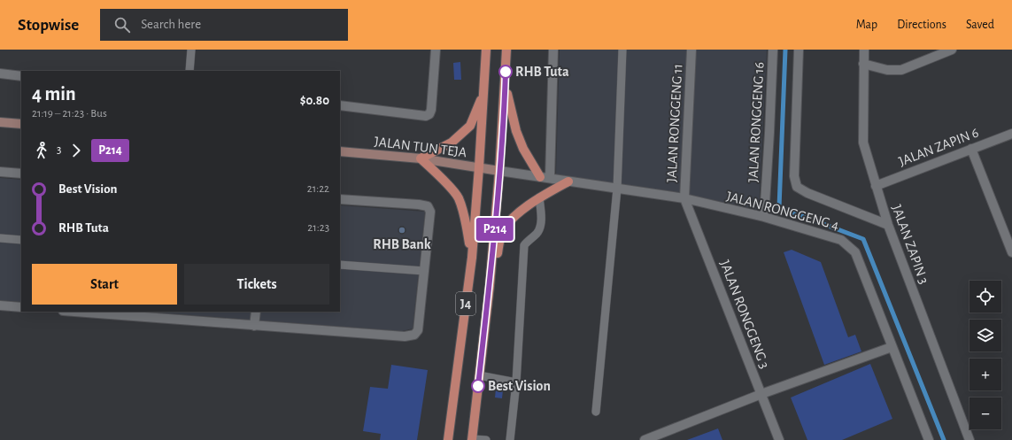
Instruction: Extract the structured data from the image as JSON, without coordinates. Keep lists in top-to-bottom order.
{
  "streets": {
    "main road": ["J4"],
    "street": [
      "JALAN RONGGENG 16",
      "JALAN RONGGENG 11",
      "JALAN TUN TEJA",
      "JALAN ZAPIN 6",
      "JALAN RONGGENG 4",
      "JALAN ZAPIN 3",
      "JALAN RONGGENG 3"
    ]
  },
  "crossings": [
    ["JALAN RONGGENG 16", "JALAN RONGGENG 4"],
    ["JALAN RONGGENG 11", "JALAN RONGGENG 4"],
    ["JALAN RONGGENG 11", "JALAN RONGGENG 3"],
    ["JALAN TUN TEJA", "JALAN RONGGENG 4"],
    ["JALAN TUN TEJA", "J4"],
    ["JALAN ZAPIN 6", "JALAN ZAPIN 3"],
    ["JALAN RONGGENG 4", "J4"],
    ["JALAN RONGGENG 4", "JALAN RONGGENG 3"]
  ],
  "places": ["RHB Tuta", "RHB Bank", "Best Vision"],
  "lines": ["bus line P214"],
  "page": {
    "header": "Stopwise",
    "search": "Search here",
    "nav": ["Map", "Directions", "Saved"],
    "on_map": "P214",
    "heading": ["4 min", "21:19 – 21:23 · Bus", "$0.80"],
    "legs": ["3", "P214"],
    "list": [
      {
        "name": "Best Vision",
        "value": "21:22"
      },
      {
        "name": "RHB Tuta",
        "value": "21:23"
      }
    ],
    "buttons": ["Start", "Tickets"],
    "map_buttons": ["+", "−"]
  }
}
